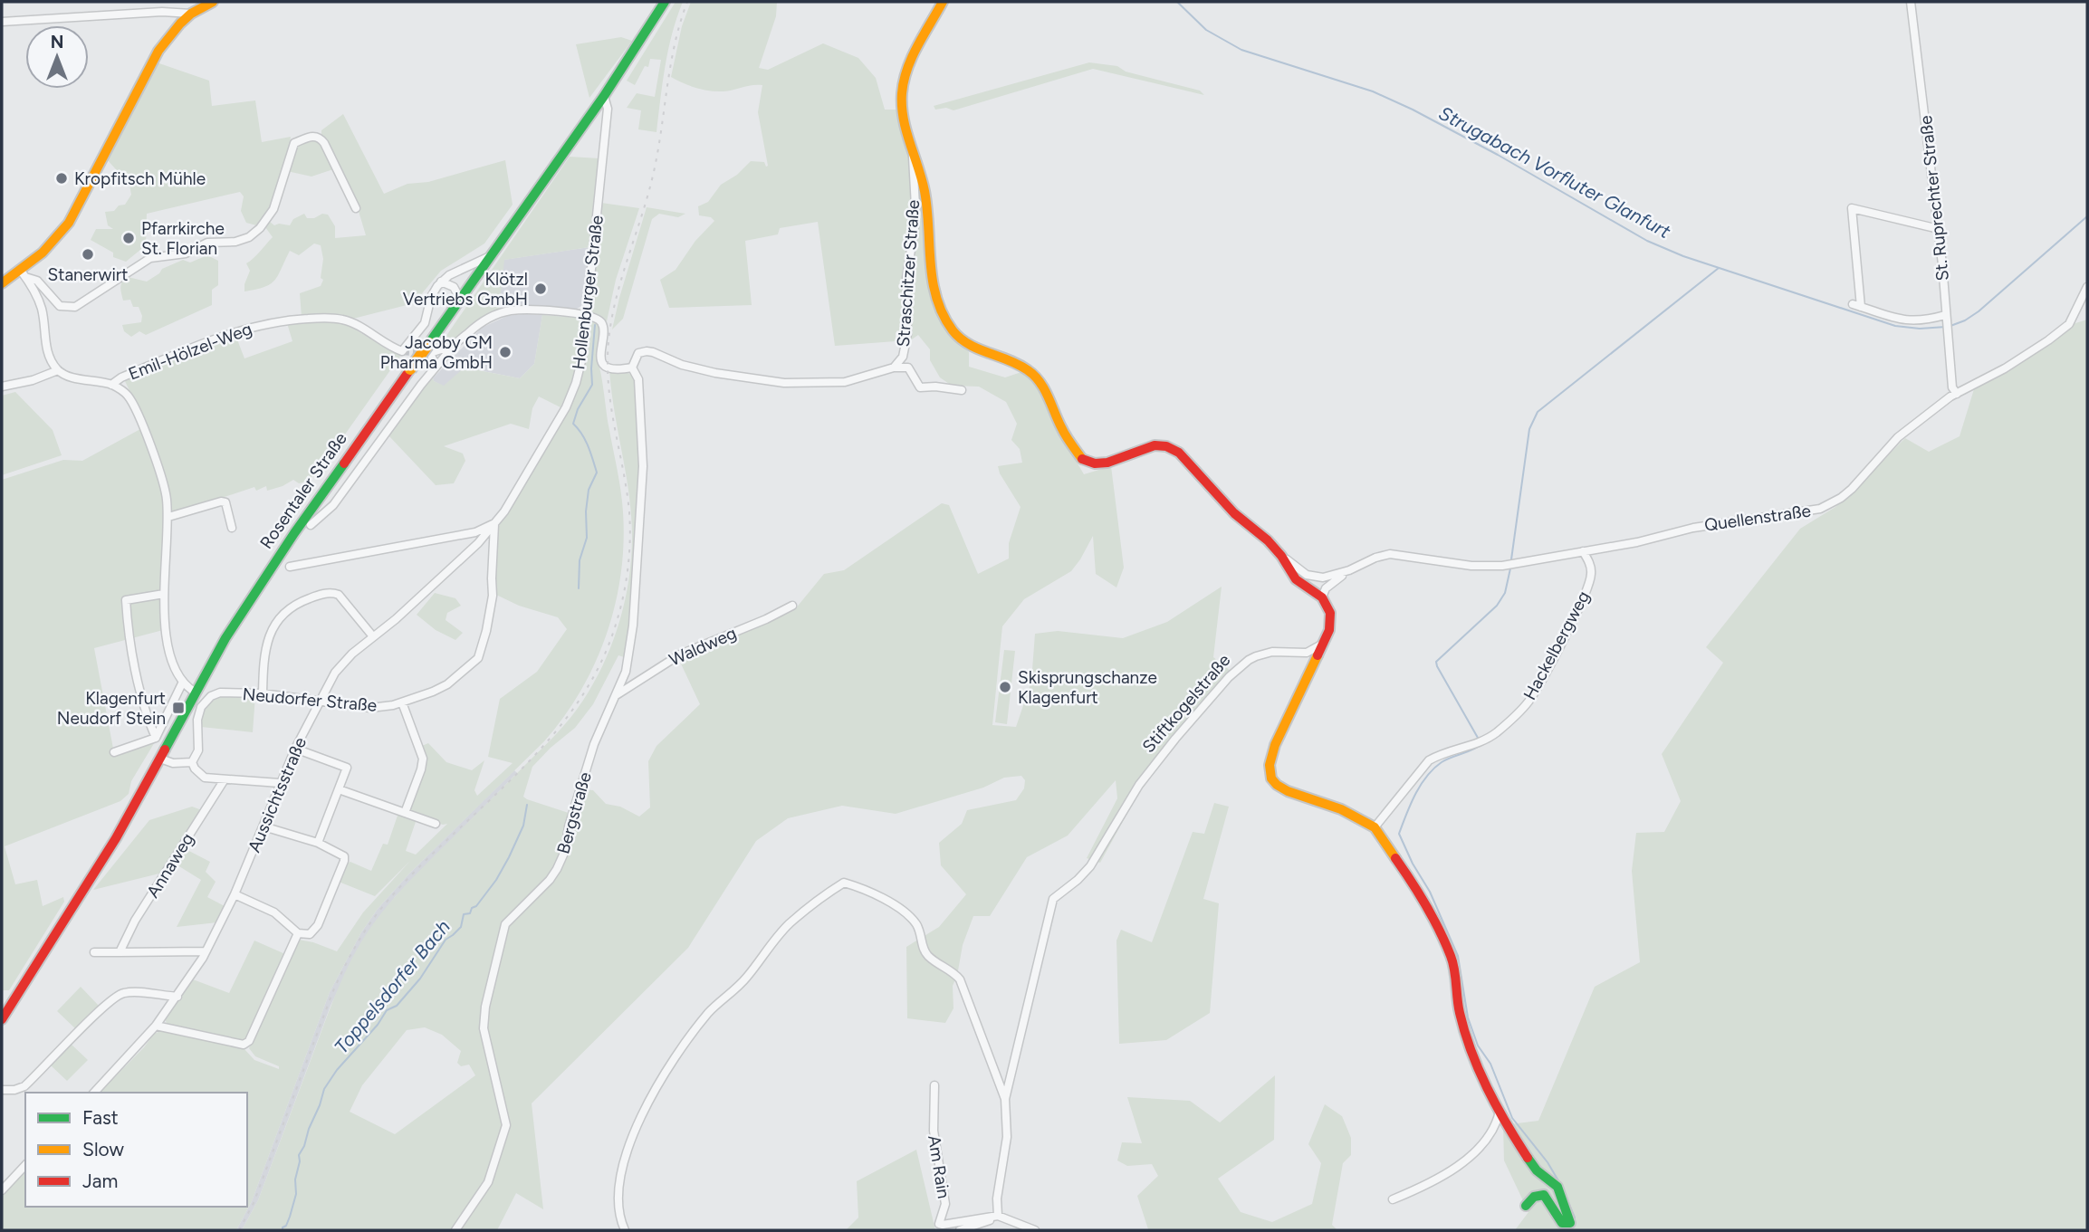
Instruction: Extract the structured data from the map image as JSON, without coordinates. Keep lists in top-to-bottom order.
{
  "streets": {
    "street": [
      "St. Ruprechter Straße",
      "Straschitzer Straße",
      "Hollenburger Straße",
      "Emil-Hölzel-Weg",
      "Rosentaler Straße",
      "Quellenstraße",
      "Hackelbergweg",
      "Waldweg",
      "Neudorfer Straße",
      "Stiftkogelstraße",
      "Aussichtsstraße",
      "Bergstraße",
      "Annaweg",
      "Am Rain"
    ]
  },
  "crossings": [
    ["St. Ruprechter Straße", "Quellenstraße"],
    ["Straschitzer Straße", "Bergstraße"],
    ["Hollenburger Straße", "Rosentaler Straße"],
    ["Hollenburger Straße", "Neudorfer Straße"],
    ["Hollenburger Straße", "Aussichtsstraße"],
    ["Quellenstraße", "Hackelbergweg"],
    ["Waldweg", "Bergstraße"],
    ["Neudorfer Straße", "Aussichtsstraße"],
    ["Stiftkogelstraße", "Am Rain"]
  ],
  "water": ["Strugabach Vorfluter Glanfurt", "Toppelsdorfer Bach"],
  "places": {
    "other": [
      "Kropfitsch Mühle",
      "Pfarrkirche St. Florian",
      "Stanerwirt",
      "Klötzl Vertriebs GmbH",
      "Jacoby GM Pharma GmbH",
      "Skisprungschanze Klagenfurt"
    ],
    "transit": ["Klagenfurt Neudorf Stein"]
  },
  "legend": ["Fast", "Slow", "Jam"],
  "north": "top"
}
